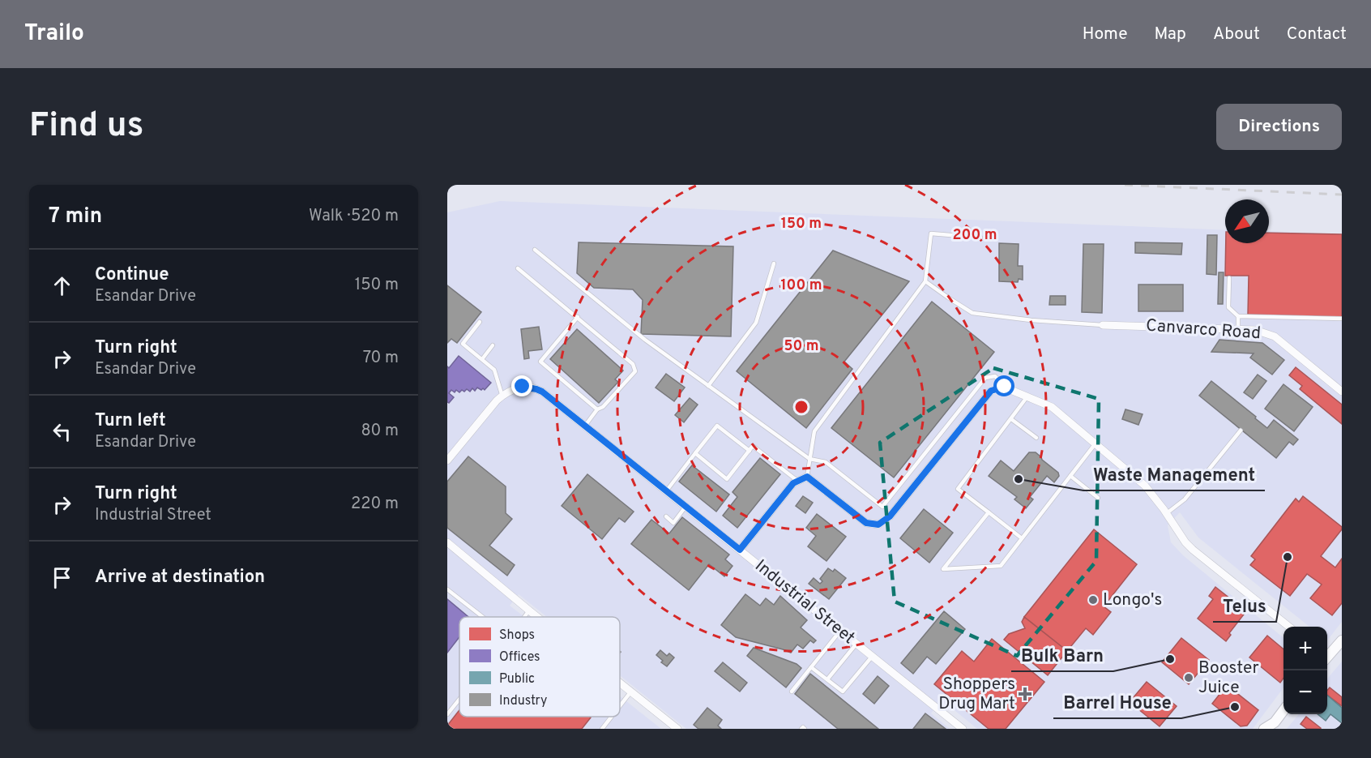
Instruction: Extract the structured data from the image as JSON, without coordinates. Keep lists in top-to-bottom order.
{
  "streets": {
    "street": ["Canvarco Road", "Industrial Street"]
  },
  "places": {
    "other": [
      "Waste Management",
      "Telus",
      "Longo's",
      "Bulk Barn",
      "Booster Juice",
      "Barrel House"
    ],
    "health": ["Shoppers Drug Mart"]
  },
  "legend": [
    "Shops",
    "Offices",
    "Public",
    "Industry"
  ],
  "north": "bottom left",
  "page": {
    "header": "Trailo",
    "nav": [
      "Home",
      "Map",
      "About",
      "Contact"
    ],
    "buttons": "Directions",
    "title": "Find us",
    "heading": ["7 min", "Walk · 520 m"],
    "list": [
      ["Continue", "Esandar Drive", "150 m"],
      ["Turn right", "Esandar Drive", "70 m"],
      ["Turn left", "Esandar Drive", "80 m"],
      ["Turn right", "Industrial Street", "220 m"],
      "Arrive at destination"
    ],
    "map_buttons": ["+", "−"]
  },
  "rings": [
    "150 m",
    "200 m",
    "100 m",
    "50 m"
  ]
}
